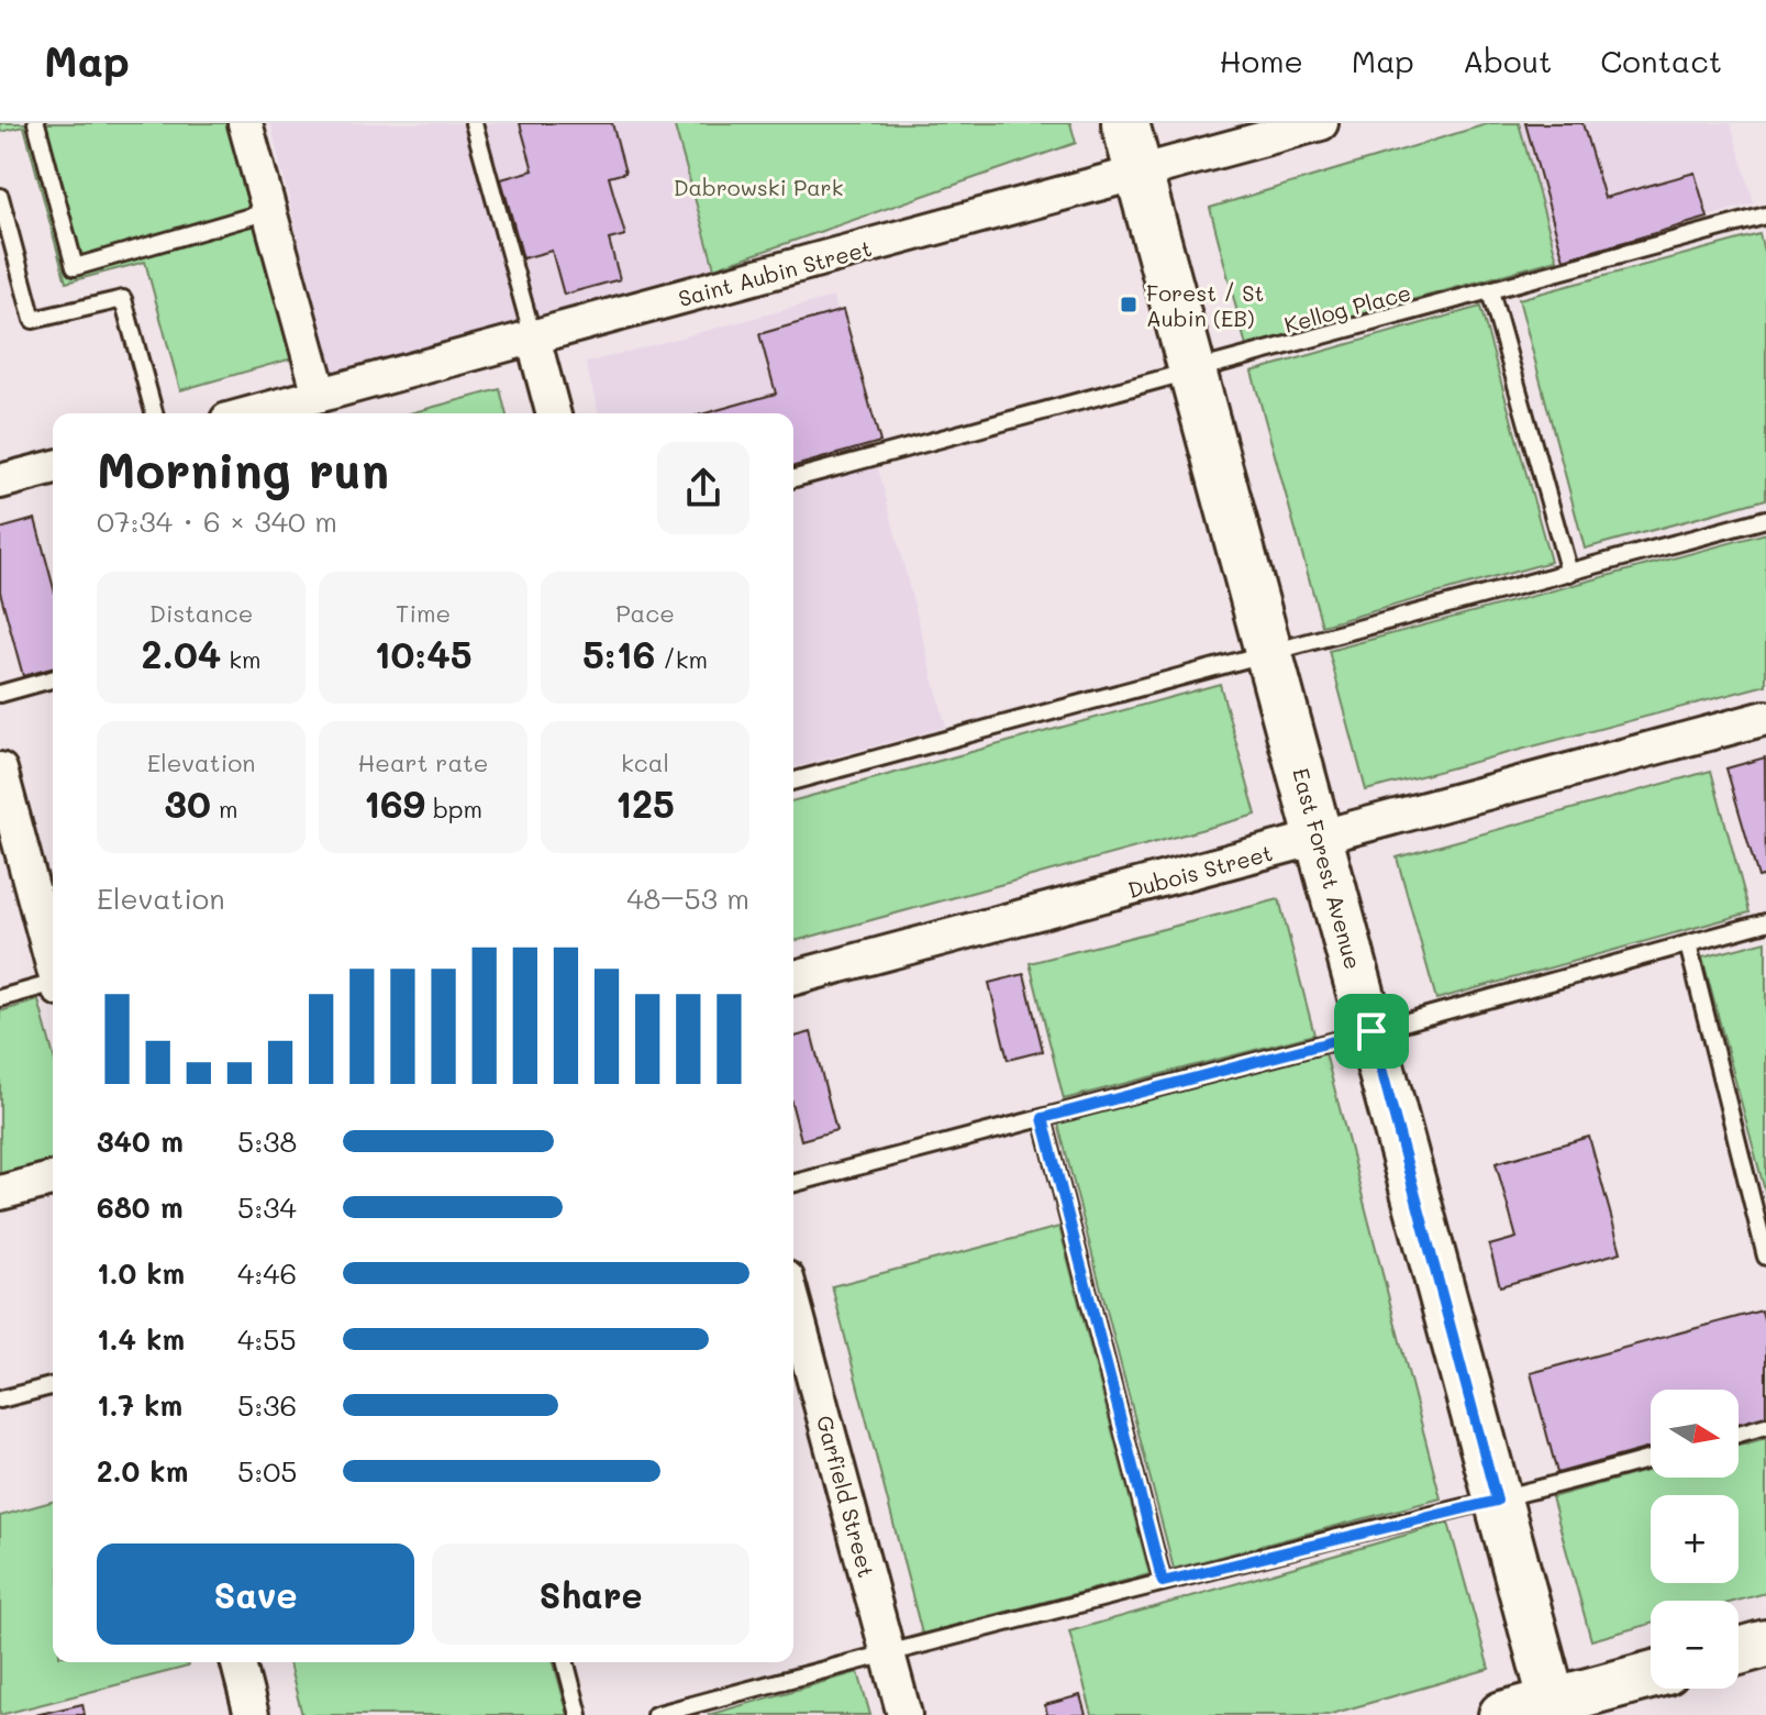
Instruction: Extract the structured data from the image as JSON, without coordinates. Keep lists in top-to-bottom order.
{
  "streets": {
    "main road": ["East Forest Avenue"],
    "street": ["Saint Aubin Street", "Dubois Street", "Garfield Street"],
    "lane": ["Kellog Place"]
  },
  "crossings": [
    ["Saint Aubin Street", "East Forest Avenue"],
    ["Kellog Place", "East Forest Avenue"],
    ["East Forest Avenue", "Dubois Street"]
  ],
  "parks": ["Dabrowski Park"],
  "places": {
    "transit": ["Forest / St Aubin (EB)"]
  },
  "north": "right",
  "page": {
    "header": "Map",
    "nav": [
      "Home",
      "Map",
      "About",
      "Contact"
    ],
    "heading": ["Morning run", "07:34 · 6 × 340 m"],
    "stats": [
      ["Distance", "2.04 km"],
      ["Time", "10:45"],
      ["Pace", "5:16 /km"],
      ["Elevation", "30 m"],
      ["Heart rate", "169 bpm"],
      ["kcal", "125"]
    ],
    "chart": ["Elevation", "48–53 m"],
    "list": [
      {
        "name": "340 m",
        "note": "5:38"
      },
      {
        "name": "680 m",
        "note": "5:34"
      },
      {
        "name": "1.0 km",
        "note": "4:46"
      },
      {
        "name": "1.4 km",
        "note": "4:55"
      },
      {
        "name": "1.7 km",
        "note": "5:36"
      },
      {
        "name": "2.0 km",
        "note": "5:05"
      }
    ],
    "map_buttons": ["+", "−"],
    "buttons": ["Save", "Share"]
  }
}
